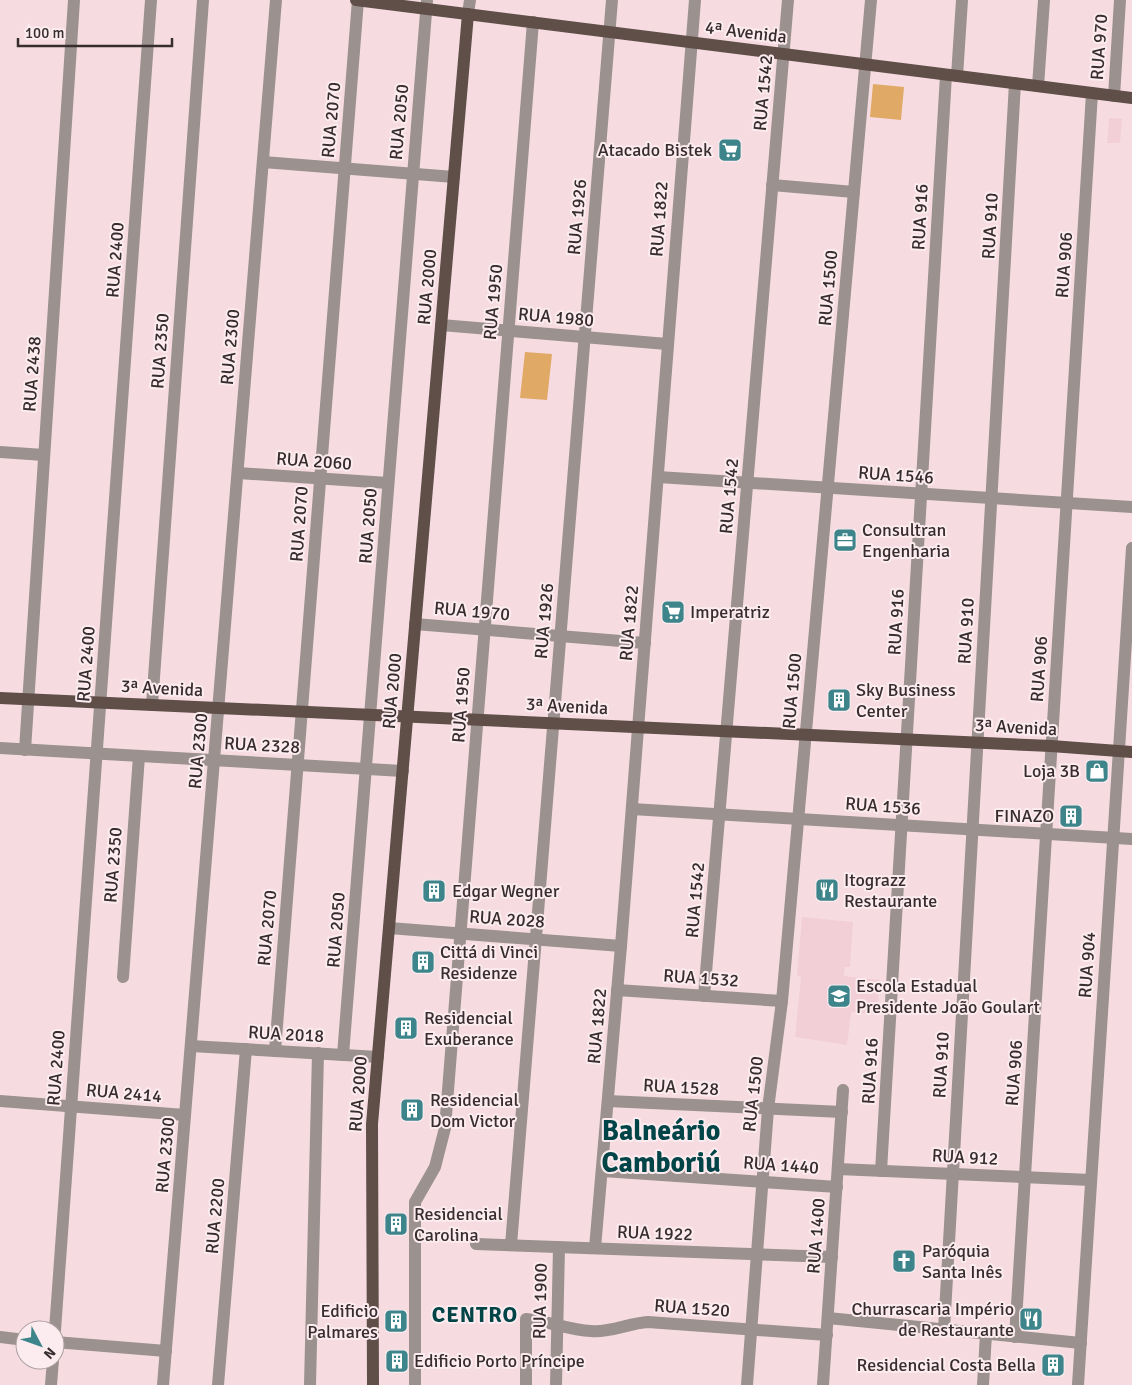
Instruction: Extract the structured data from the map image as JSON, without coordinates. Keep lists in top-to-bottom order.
{
  "streets": {
    "main road": ["4ª Avenida", "RUA 2000", "3ª Avenida"],
    "street": [
      "RUA 970",
      "RUA 1542",
      "RUA 2070",
      "RUA 2050",
      "RUA 1926",
      "RUA 916",
      "RUA 1822",
      "RUA 910",
      "RUA 2400",
      "RUA 906",
      "RUA 1500",
      "RUA 1950",
      "RUA 1980",
      "RUA 2300",
      "RUA 2350",
      "RUA 2438",
      "RUA 2060",
      "RUA 1546",
      "RUA 1970",
      "RUA 2328",
      "RUA 1536",
      "RUA 2028",
      "RUA 904",
      "RUA 1532",
      "RUA 2018",
      "RUA 1528",
      "RUA 2414",
      "RUA 912",
      "RUA 1440",
      "RUA 2200",
      "RUA 1922",
      "RUA 1400",
      "RUA 1900",
      "RUA 1520"
    ]
  },
  "crossings": [
    ["4ª Avenida", "RUA 970"],
    ["4ª Avenida", "RUA 1542"],
    ["4ª Avenida", "RUA 2070"],
    ["4ª Avenida", "RUA 2050"],
    ["4ª Avenida", "RUA 1926"],
    ["4ª Avenida", "RUA 916"],
    ["4ª Avenida", "RUA 1822"],
    ["4ª Avenida", "RUA 910"],
    ["4ª Avenida", "RUA 906"],
    ["4ª Avenida", "RUA 2000"],
    ["4ª Avenida", "RUA 1500"],
    ["4ª Avenida", "RUA 1950"],
    ["RUA 1542", "RUA 1546"],
    ["RUA 1542", "3ª Avenida"],
    ["RUA 1542", "RUA 1536"],
    ["RUA 1542", "RUA 1532"],
    ["RUA 2070", "RUA 2060"],
    ["RUA 2070", "3ª Avenida"],
    ["RUA 2070", "RUA 2328"],
    ["RUA 2070", "RUA 2018"],
    ["RUA 2050", "RUA 2060"],
    ["RUA 2050", "3ª Avenida"],
    ["RUA 2050", "RUA 2328"],
    ["RUA 2050", "RUA 2018"],
    ["RUA 1926", "RUA 1980"],
    ["RUA 1926", "RUA 1970"],
    ["RUA 1926", "3ª Avenida"],
    ["RUA 1926", "RUA 2028"],
    ["RUA 1926", "RUA 1922"],
    ["RUA 916", "RUA 1546"],
    ["RUA 916", "3ª Avenida"],
    ["RUA 916", "RUA 1536"],
    ["RUA 916", "RUA 912"],
    ["RUA 1822", "RUA 1980"],
    ["RUA 1822", "RUA 1546"],
    ["RUA 1822", "RUA 1970"],
    ["RUA 1822", "3ª Avenida"],
    ["RUA 1822", "RUA 1536"],
    ["RUA 1822", "RUA 2028"],
    ["RUA 1822", "RUA 1532"],
    ["RUA 1822", "RUA 1528"],
    ["RUA 1822", "RUA 1440"],
    ["RUA 1822", "RUA 1922"],
    ["RUA 910", "RUA 1546"],
    ["RUA 910", "3ª Avenida"],
    ["RUA 910", "RUA 1536"],
    ["RUA 910", "RUA 912"],
    ["RUA 2400", "3ª Avenida"],
    ["RUA 2400", "RUA 2328"],
    ["RUA 2400", "RUA 2414"],
    ["RUA 906", "RUA 1546"],
    ["RUA 906", "3ª Avenida"],
    ["RUA 906", "RUA 1536"],
    ["RUA 906", "RUA 912"],
    ["RUA 2000", "RUA 1980"],
    ["RUA 2000", "RUA 1970"],
    ["RUA 2000", "3ª Avenida"],
    ["RUA 2000", "RUA 2328"],
    ["RUA 2000", "RUA 2028"],
    ["RUA 2000", "RUA 2018"],
    ["RUA 1500", "RUA 1546"],
    ["RUA 1500", "3ª Avenida"],
    ["RUA 1500", "RUA 1536"],
    ["RUA 1500", "RUA 1532"],
    ["RUA 1500", "RUA 1528"],
    ["RUA 1500", "RUA 1440"],
    ["RUA 1500", "RUA 1922"],
    ["RUA 1500", "RUA 1520"],
    ["RUA 1950", "RUA 1980"],
    ["RUA 1950", "RUA 1970"],
    ["RUA 1950", "3ª Avenida"],
    ["RUA 1950", "RUA 2028"],
    ["RUA 2300", "RUA 2060"],
    ["RUA 2300", "3ª Avenida"],
    ["RUA 2300", "RUA 2328"],
    ["RUA 2300", "RUA 2018"],
    ["RUA 2300", "RUA 2414"],
    ["RUA 2350", "3ª Avenida"],
    ["RUA 2350", "RUA 2328"],
    ["RUA 2438", "3ª Avenida"],
    ["RUA 2438", "RUA 2328"],
    ["3ª Avenida", "RUA 904"],
    ["RUA 1536", "RUA 904"],
    ["RUA 904", "RUA 912"],
    ["RUA 2018", "RUA 2200"],
    ["RUA 1528", "RUA 1400"],
    ["RUA 912", "RUA 1400"],
    ["RUA 1440", "RUA 1400"],
    ["RUA 1922", "RUA 1400"],
    ["RUA 1922", "RUA 1900"],
    ["RUA 1400", "RUA 1520"],
    ["RUA 1900", "RUA 1520"]
  ],
  "districts": ["Balneário Camboriú", "CENTRO"],
  "places": {
    "supermarket": ["Atacado Bistek", "Imperatriz"],
    "office": ["Consultran Engenharia"],
    "building": [
      "Sky Business Center",
      "FINAZO",
      "Edgar Wegner",
      "Cittá di Vinci Residenze",
      "Residencial Exuberance",
      "Residencial Dom Victor",
      "Residencial Carolina",
      "Edificio Palmares",
      "Edificio Porto Príncipe",
      "Residencial Costa Bella"
    ],
    "shop": ["Loja 3B"],
    "restaurant": ["Itograzz Restaurante", "Churrascaria Império de Restaurante"],
    "school or university": ["Escola Estadual Presidente João Goulart"],
    "church": ["Paróquia Santa Inês"]
  },
  "scale_bar": "100 m",
  "north": "bottom right"
}
